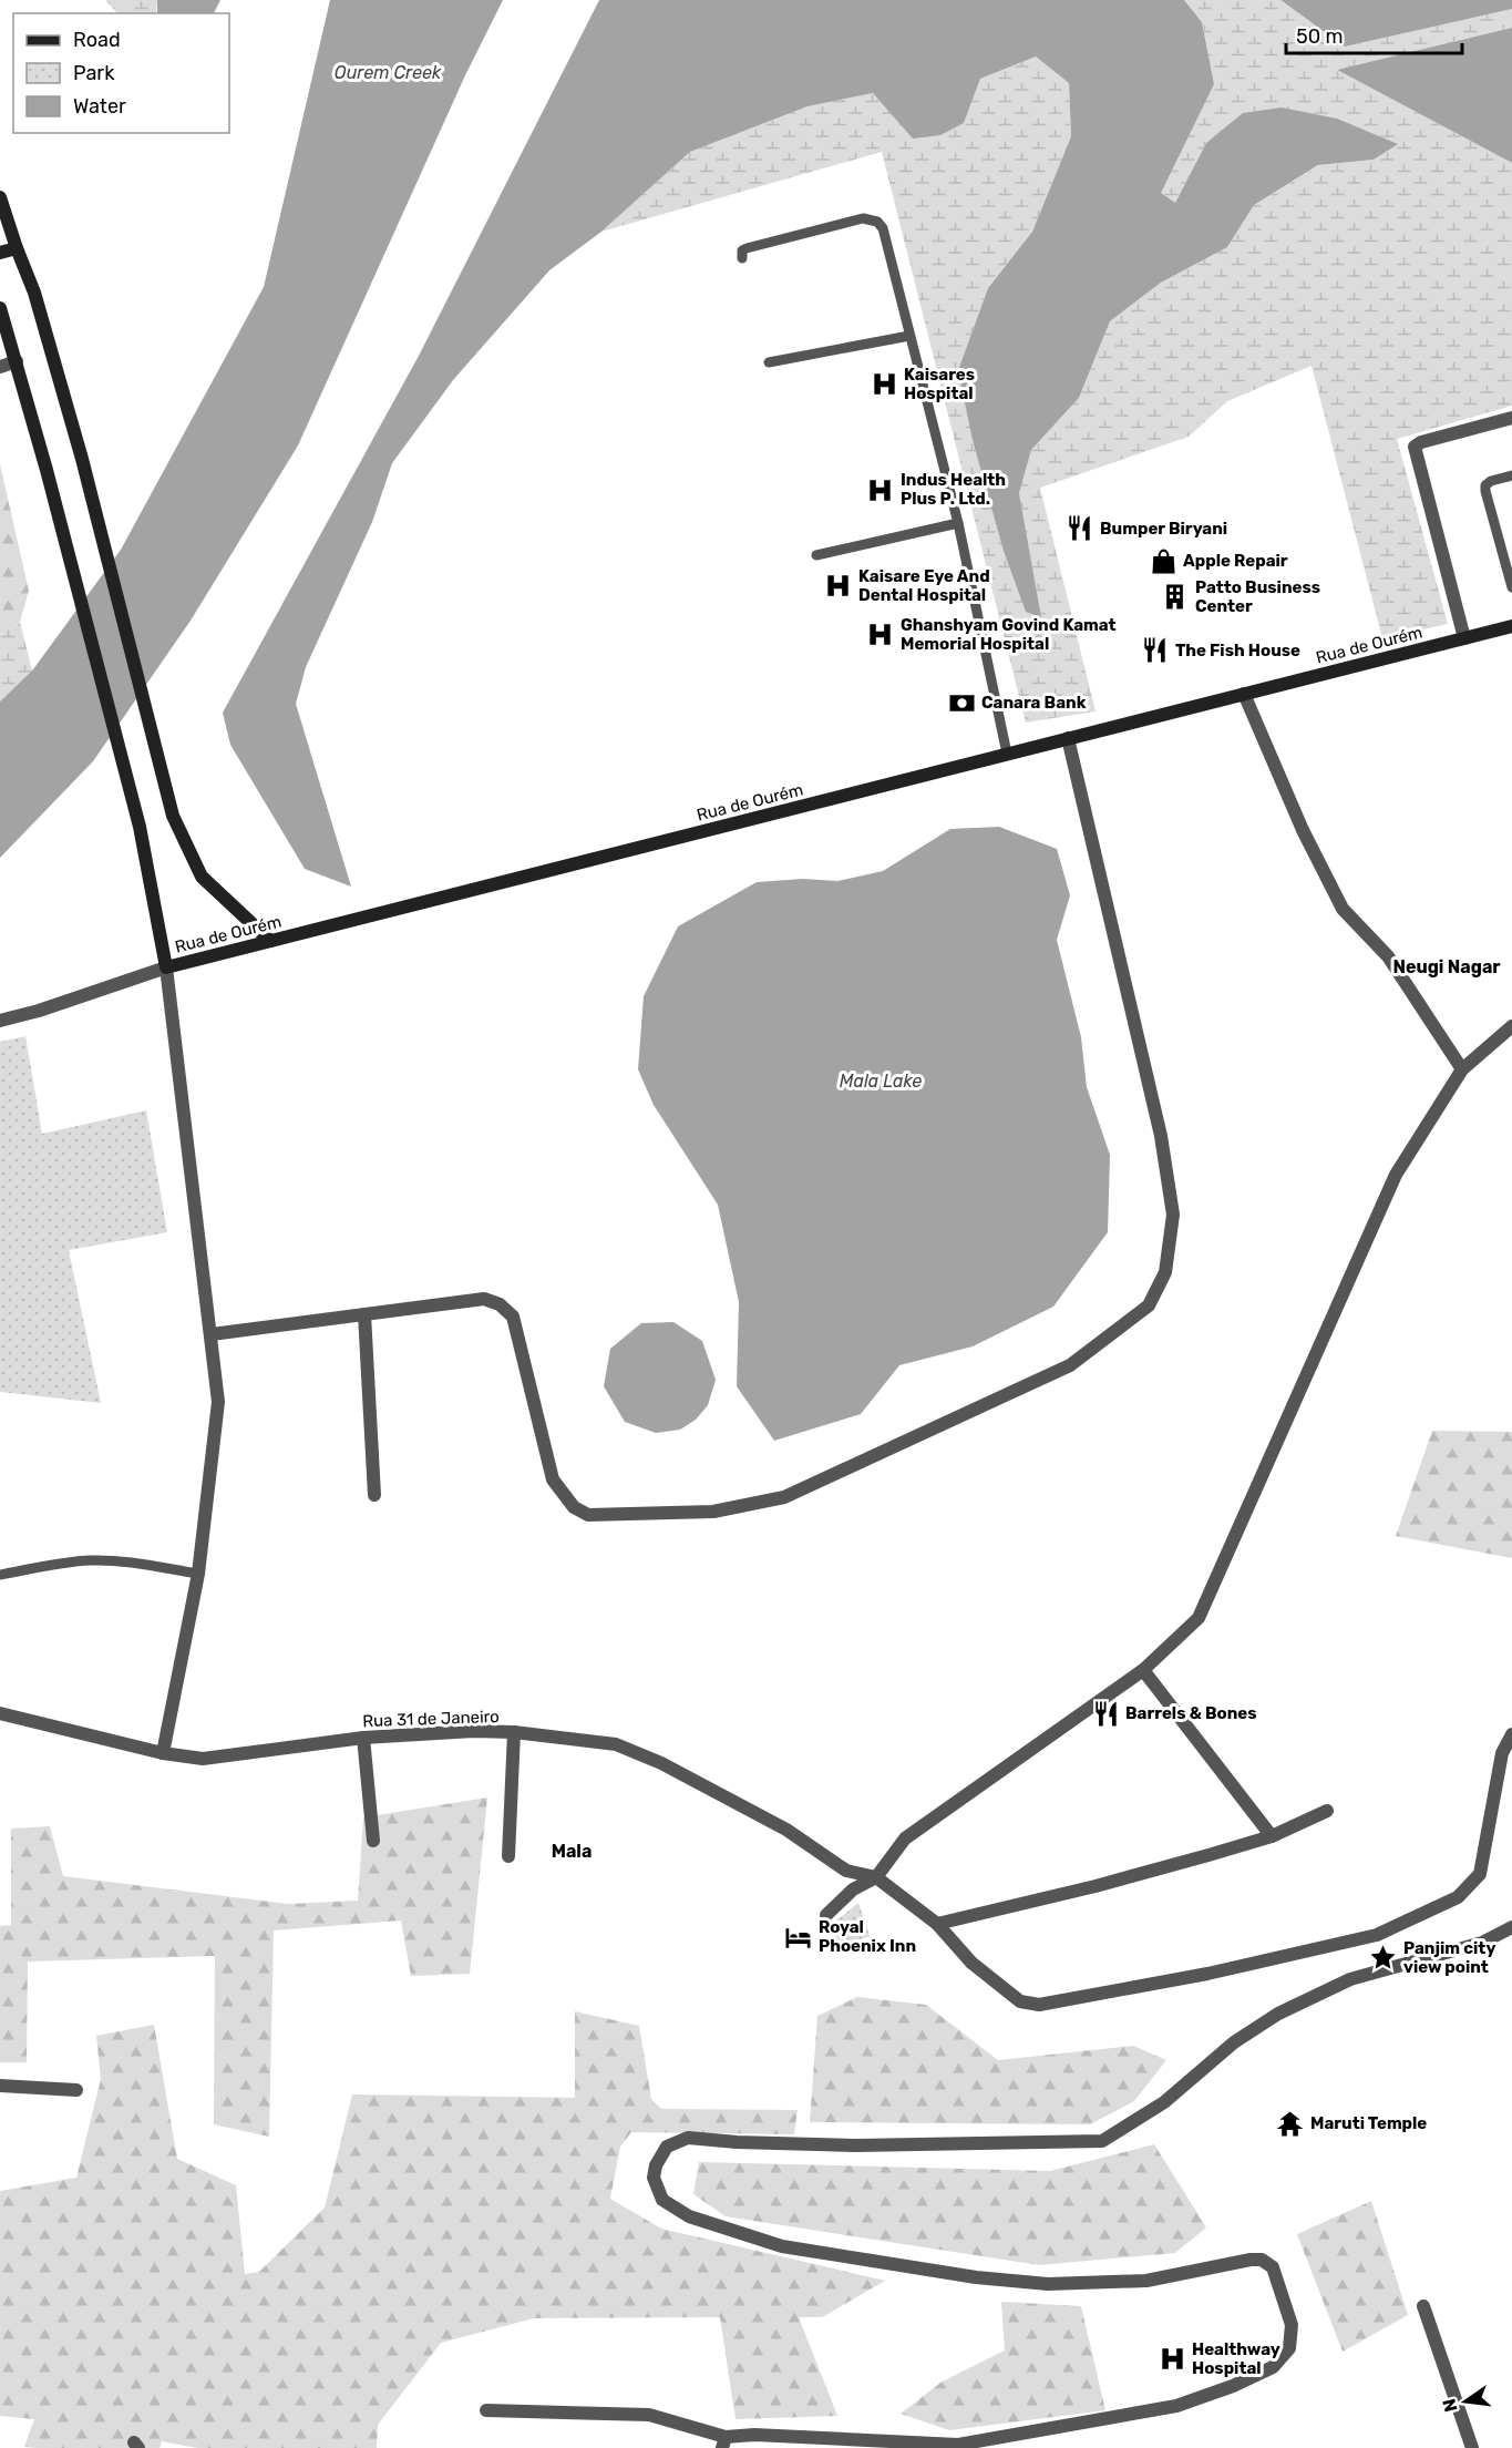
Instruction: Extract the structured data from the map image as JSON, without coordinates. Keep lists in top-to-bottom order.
{
  "streets": {
    "main road": ["Rua de Ourém"],
    "street": ["Rua 31 de Janeiro"]
  },
  "districts": ["Neugi Nagar", "Mala"],
  "water": ["Ourem Creek", "Mala Lake"],
  "places": {
    "hospital": [
      "Kaisares Hospital",
      "Indus Health Plus P. Ltd.",
      "Kaisare Eye And Dental Hospital",
      "Ghanshyam Govind Kamat Memorial Hospital",
      "Healthway Hospital"
    ],
    "restaurant": ["Bumper Biryani", "The Fish House", "Barrels & Bones"],
    "shop": ["Apple Repair"],
    "building": ["Patto Business Center"],
    "bank": ["Canara Bank"],
    "hotel": ["Royal Phoenix Inn"],
    "place": ["Panjim city view point"],
    "temple": ["Maruti Temple"]
  },
  "legend": ["Road", "Park", "Water"],
  "scale_bar": "50 m",
  "north": "left"
}
